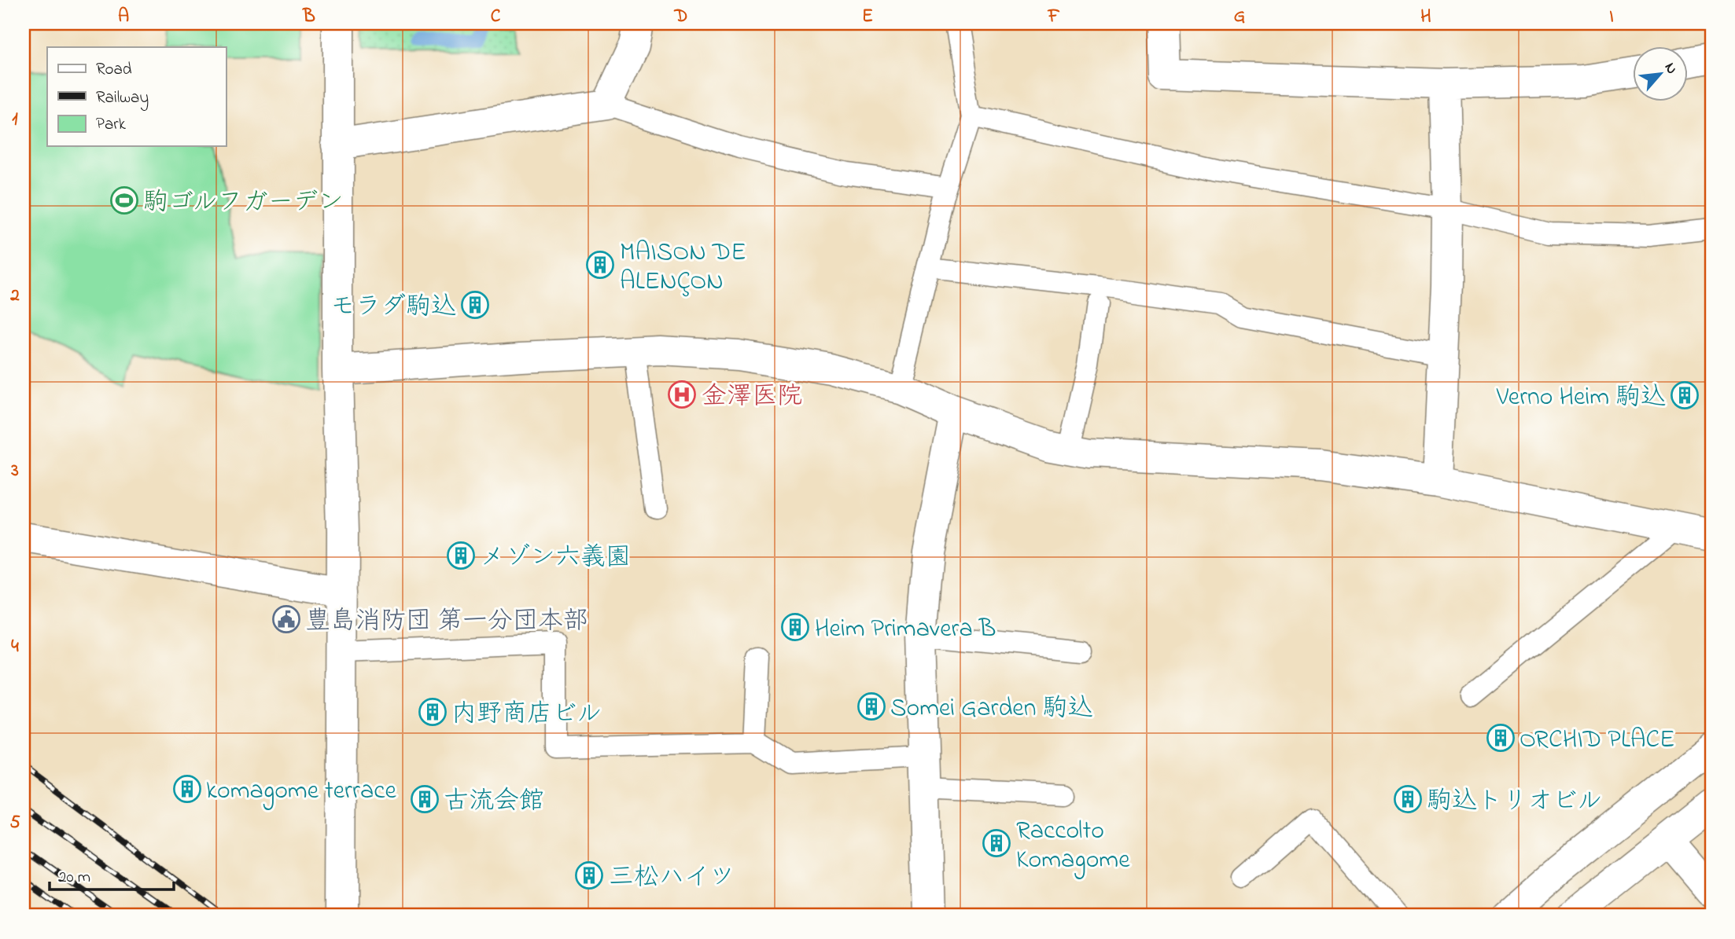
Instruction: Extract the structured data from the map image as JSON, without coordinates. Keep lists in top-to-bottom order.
{
  "places": {
    "sports": ["駒ゴルフガーデン"],
    "building": [
      "MAISON DE ALENÇON",
      "モラダ駒込",
      "Verno Heim 駒込",
      "メゾン六義園",
      "Heim Primavera B",
      "Somei Garden 駒込",
      "内野商店ビル",
      "ORCHID PLACE",
      "komagome terrace",
      "古流会館",
      "駒込トリオビル",
      "Raccolto Komagome",
      "三松ハイツ"
    ],
    "hospital": ["金澤医院"],
    "public building": ["豊島消防団 第一分団本部"]
  },
  "legend": ["Road", "Railway", "Park"],
  "scale_bar": "20 m",
  "north": "top right",
  "grid": {
    "columns": [
      "A",
      "B",
      "C",
      "D",
      "E",
      "F",
      "G",
      "H",
      "I"
    ],
    "rows": [
      "1",
      "2",
      "3",
      "4",
      "5"
    ]
  }
}
